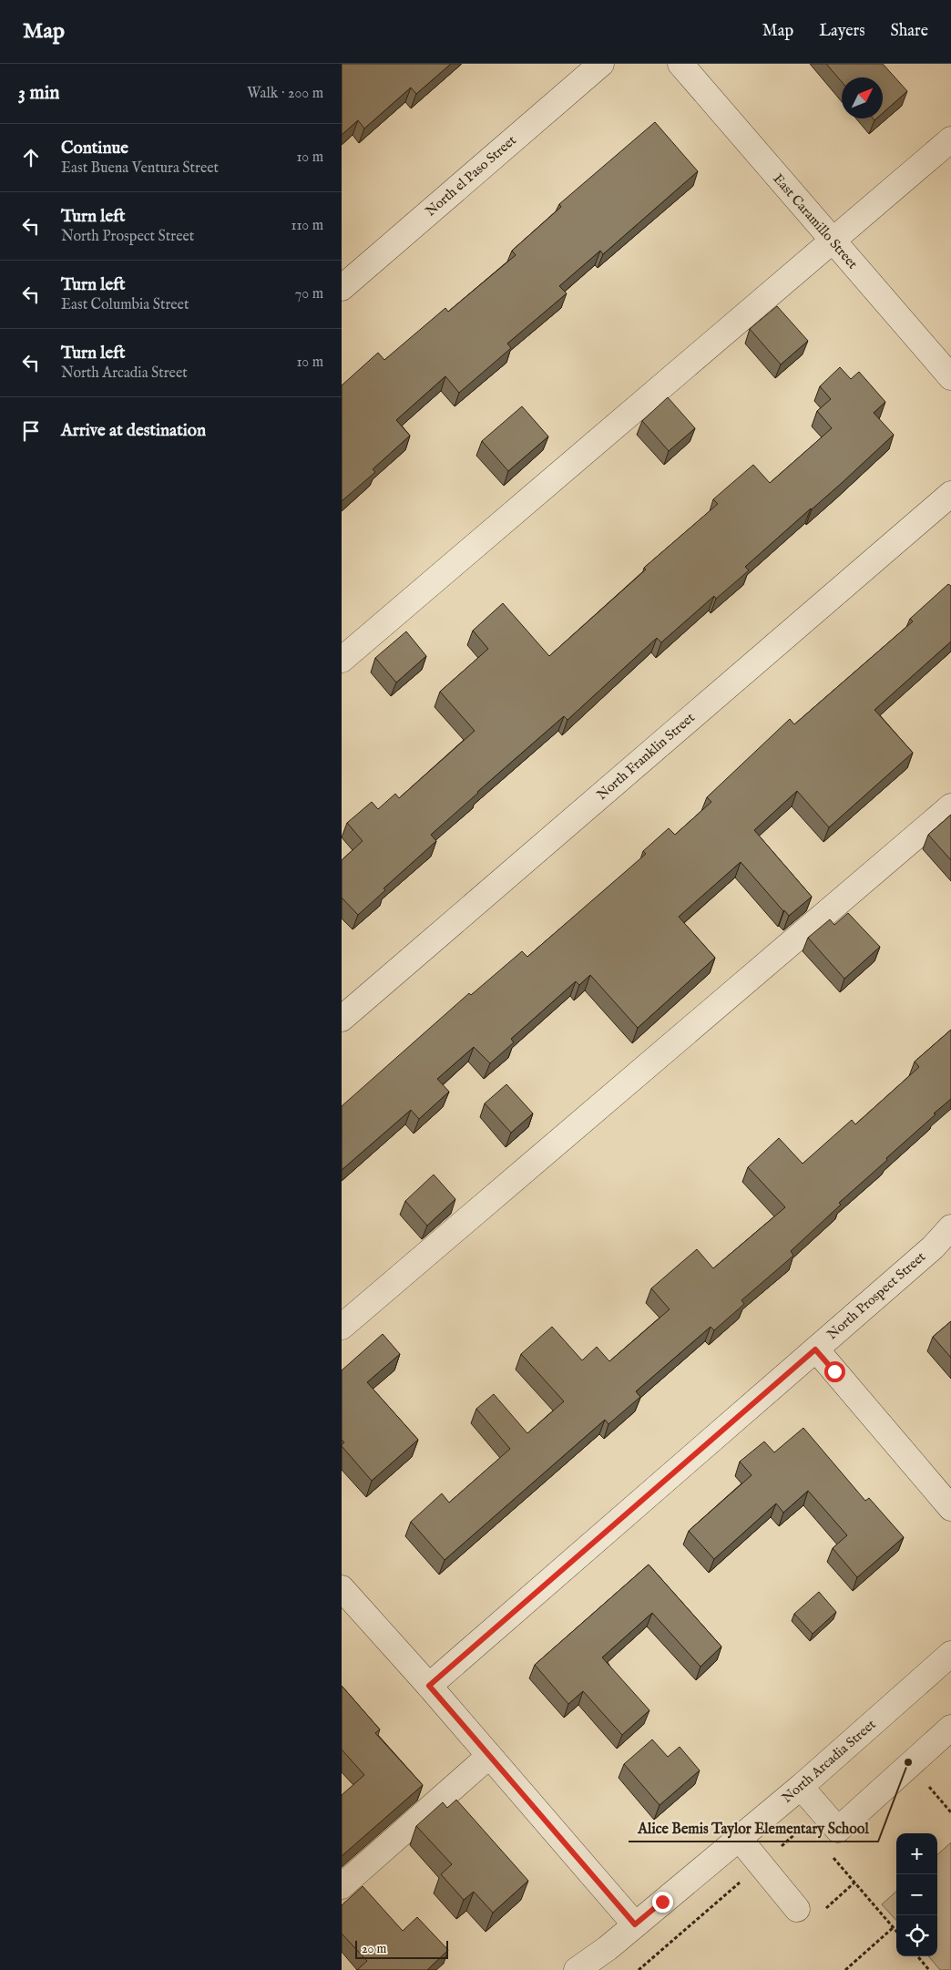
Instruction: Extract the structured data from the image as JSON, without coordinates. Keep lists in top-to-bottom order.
{
  "streets": {
    "street": [
      "North el Paso Street",
      "East Caramillo Street",
      "North Franklin Street",
      "North Prospect Street",
      "North Arcadia Street"
    ]
  },
  "places": ["Alice Bemis Taylor Elementary School"],
  "scale_bar": "20 m",
  "north": "top right",
  "page": {
    "header": "Map",
    "nav": ["Map", "Layers", "Share"],
    "heading": ["3 min", "Walk · 200 m"],
    "list": [
      ["Continue", "East Buena Ventura Street", "10 m"],
      ["Turn left", "North Prospect Street", "110 m"],
      ["Turn left", "East Columbia Street", "70 m"],
      ["Turn left", "North Arcadia Street", "10 m"],
      "Arrive at destination"
    ],
    "map_buttons": ["+", "−"],
    "scale": "20 m"
  }
}
